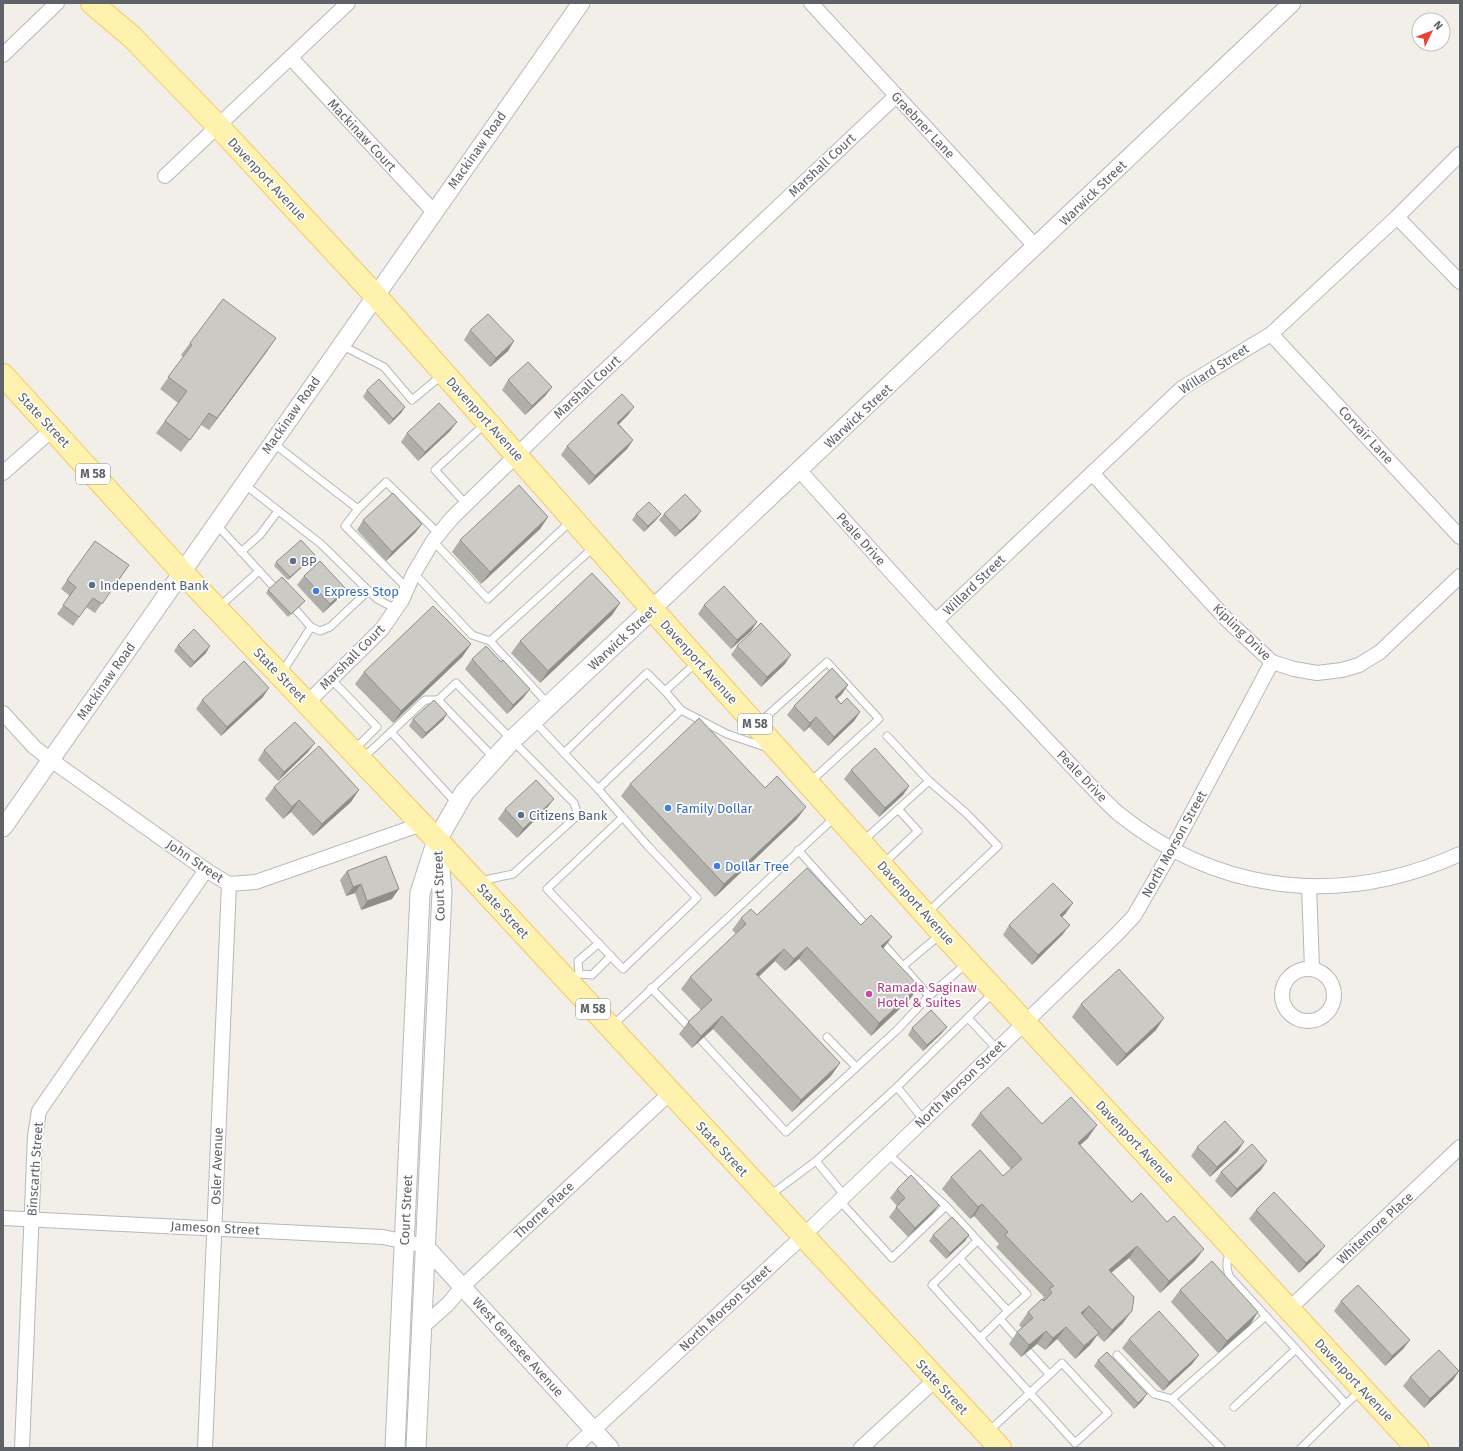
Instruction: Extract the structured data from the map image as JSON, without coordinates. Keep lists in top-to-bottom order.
{
  "streets": {
    "main road": [
      "Davenport Avenue",
      "Warwick Street",
      "State Street",
      "M 58",
      "Court Street"
    ],
    "street": [
      "Graebner Lane",
      "Mackinaw Court",
      "Mackinaw Road",
      "Marshall Court",
      "Willard Street",
      "Corvair Lane",
      "Peale Drive",
      "Kipling Drive",
      "North Morson Street",
      "John Street",
      "Osler Avenue",
      "Binscarth Street",
      "Thorne Place",
      "Jameson Street",
      "Whitemore Place",
      "West Genesee Avenue"
    ]
  },
  "crossings": [
    ["Graebner Lane", "Marshall Court"],
    ["Graebner Lane", "Warwick Street"],
    ["Mackinaw Court", "Mackinaw Road"],
    ["Mackinaw Road", "Davenport Avenue"],
    ["Mackinaw Road", "State Street"],
    ["Mackinaw Road", "John Street"],
    ["Marshall Court", "Davenport Avenue"],
    ["Marshall Court", "State Street"],
    ["Davenport Avenue", "Warwick Street"],
    ["Davenport Avenue", "North Morson Street"],
    ["Davenport Avenue", "Whitemore Place"],
    ["Warwick Street", "State Street"],
    ["Warwick Street", "Peale Drive"],
    ["Warwick Street", "Court Street"],
    ["Willard Street", "Corvair Lane"],
    ["Willard Street", "Peale Drive"],
    ["Willard Street", "Kipling Drive"],
    ["State Street", "North Morson Street"],
    ["State Street", "John Street"],
    ["State Street", "Court Street"],
    ["State Street", "Thorne Place"],
    ["Peale Drive", "North Morson Street"],
    ["Kipling Drive", "North Morson Street"],
    ["North Morson Street", "West Genesee Avenue"],
    ["John Street", "Osler Avenue"],
    ["John Street", "Binscarth Street"],
    ["Court Street", "Thorne Place"],
    ["Court Street", "Jameson Street"],
    ["Court Street", "West Genesee Avenue"],
    ["Osler Avenue", "Jameson Street"],
    ["Binscarth Street", "Jameson Street"],
    ["Thorne Place", "West Genesee Avenue"],
    ["Jameson Street", "West Genesee Avenue"]
  ],
  "places": [
    "BP",
    "Independent Bank",
    "Express Stop",
    "Family Dollar",
    "Citizens Bank",
    "Dollar Tree",
    "Ramada Saginaw Hotel & Suites"
  ],
  "north": "top right"
}
